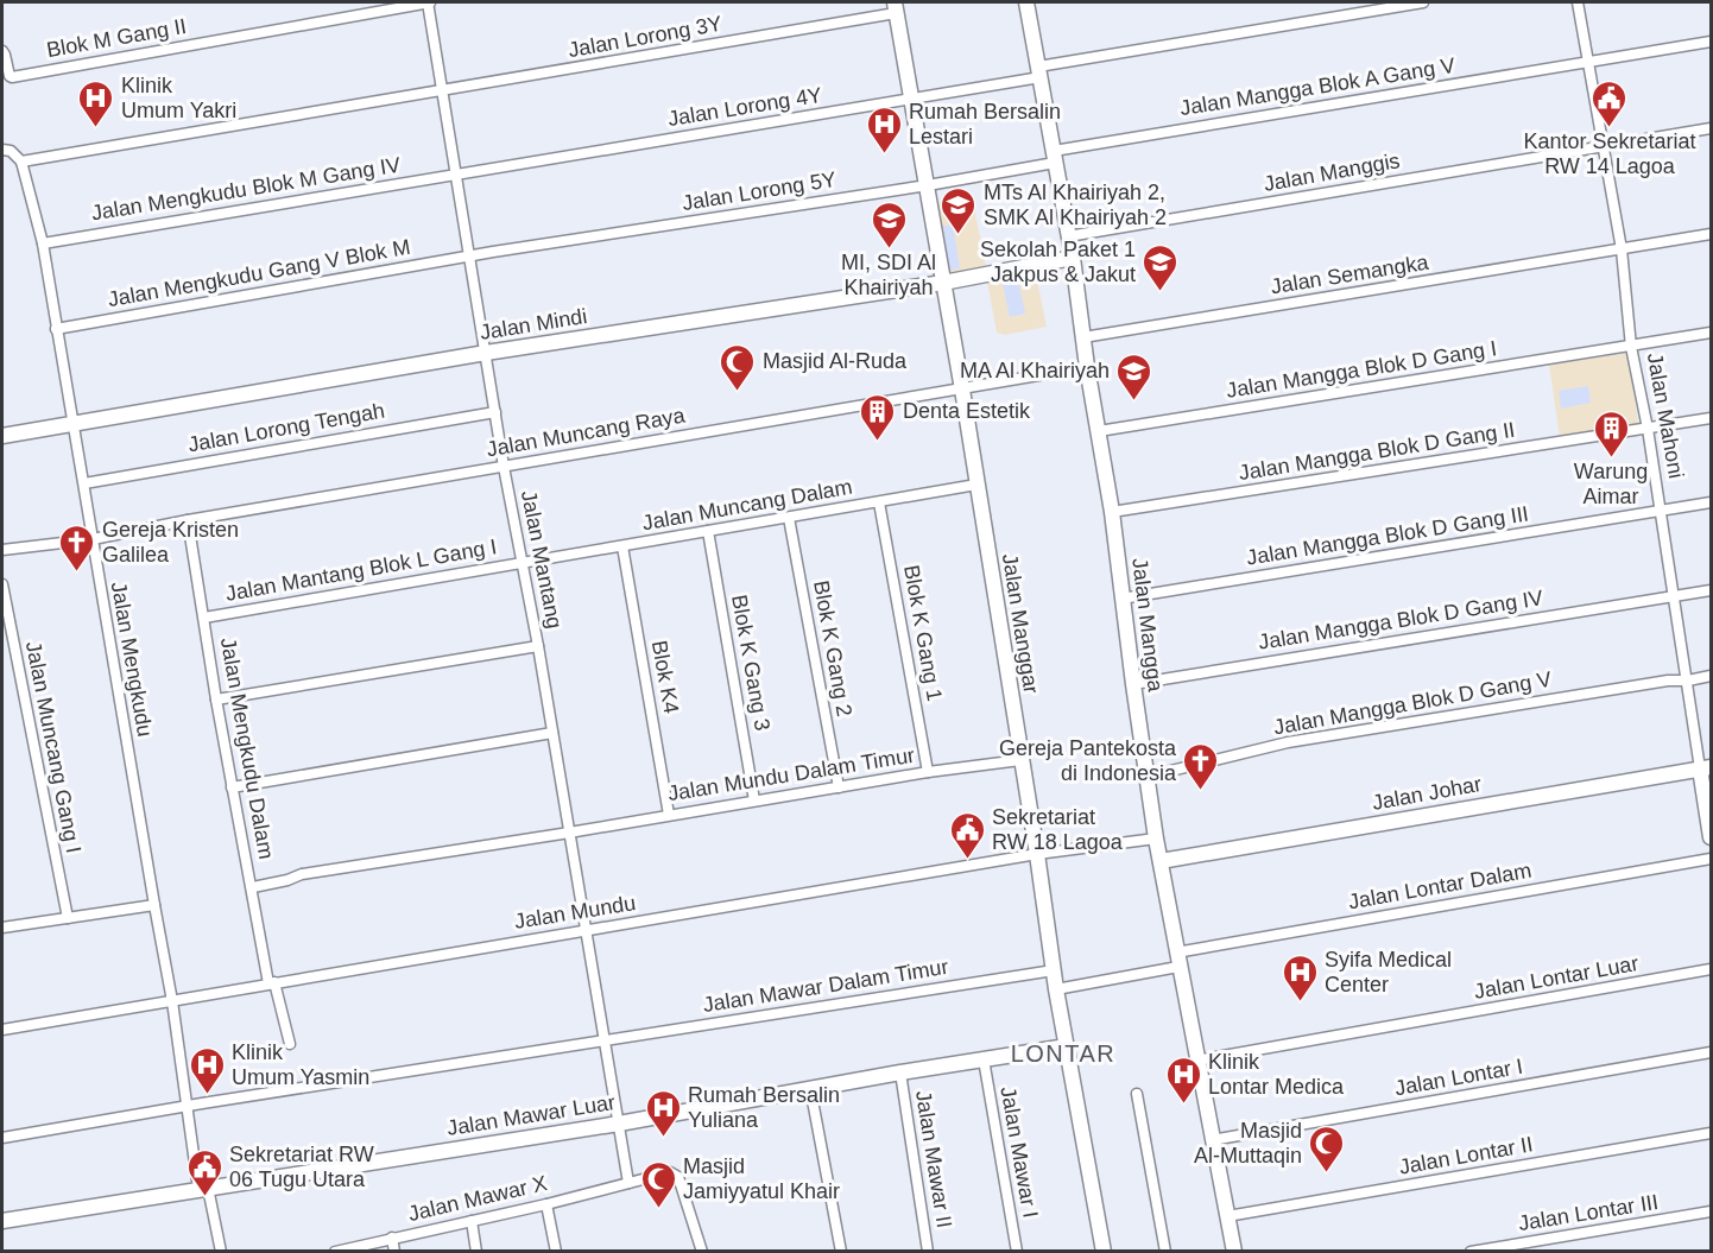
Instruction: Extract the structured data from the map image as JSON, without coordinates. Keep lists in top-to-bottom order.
{
  "streets": {
    "street": [
      "Jalan Lorong 3Y",
      "Blok M Gang II",
      "Jalan Mangga Blok A Gang V",
      "Jalan Lorong 4Y",
      "Jalan Manggis",
      "Jalan Mengkudu Blok M Gang IV",
      "Jalan Lorong 5Y",
      "Jalan Mengkudu Gang V Blok M",
      "Jalan Semangka",
      "Jalan Mindi",
      "Jalan Mangga Blok D Gang I",
      "Jalan Mahoni",
      "Jalan Lorong Tengah",
      "Jalan Muncang Raya",
      "Jalan Mangga Blok D Gang II",
      "Jalan Muncang Dalam",
      "Jalan Mangga Blok D Gang III",
      "Jalan Mantang",
      "Jalan Mantang Blok L Gang I",
      "Jalan Mangga Blok D Gang IV",
      "Jalan Manggar",
      "Jalan Mangga",
      "Blok K Gang 1",
      "Blok K Gang 2",
      "Jalan Mengkudu",
      "Blok K Gang 3",
      "Blok K4",
      "Jalan Mangga Blok D Gang V",
      "Jalan Muncang Gang I",
      "Jalan Mengkudu Dalam",
      "Jalan Mundu Dalam Timur",
      "Jalan Johar",
      "Jalan Lontar Dalam",
      "Jalan Mundu",
      "Jalan Lontar Luar",
      "Jalan Mawar Dalam Timur",
      "Jalan Lontar I",
      "Jalan Mawar Luar",
      "Jalan Mawar I",
      "Jalan Lontar II",
      "Jalan Mawar II",
      "Jalan Mawar X",
      "Jalan Lontar III"
    ]
  },
  "crossings": [
    ["Jalan Lorong 3Y", "Jalan Mantang"],
    ["Jalan Lorong 3Y", "Jalan Manggar"],
    ["Jalan Lorong 3Y", "Jalan Mengkudu"],
    ["Blok M Gang II", "Jalan Mantang"],
    ["Jalan Mangga Blok A Gang V", "Jalan Lorong 5Y"],
    ["Jalan Mangga Blok A Gang V", "Jalan Mahoni"],
    ["Jalan Mangga Blok A Gang V", "Jalan Mangga"],
    ["Jalan Lorong 4Y", "Jalan Mengkudu Blok M Gang IV"],
    ["Jalan Lorong 4Y", "Jalan Mantang"],
    ["Jalan Lorong 4Y", "Jalan Manggar"],
    ["Jalan Lorong 4Y", "Jalan Mangga"],
    ["Jalan Manggis", "Jalan Mahoni"],
    ["Jalan Manggis", "Jalan Mangga"],
    ["Jalan Mengkudu Blok M Gang IV", "Jalan Mantang"],
    ["Jalan Mengkudu Blok M Gang IV", "Jalan Mengkudu"],
    ["Jalan Lorong 5Y", "Jalan Mengkudu Gang V Blok M"],
    ["Jalan Lorong 5Y", "Jalan Mantang"],
    ["Jalan Lorong 5Y", "Jalan Manggar"],
    ["Jalan Lorong 5Y", "Jalan Mangga"],
    ["Jalan Mengkudu Gang V Blok M", "Jalan Mantang"],
    ["Jalan Mengkudu Gang V Blok M", "Jalan Mengkudu"],
    ["Jalan Semangka", "Jalan Mahoni"],
    ["Jalan Semangka", "Jalan Mangga"],
    ["Jalan Mindi", "Jalan Mantang"],
    ["Jalan Mindi", "Jalan Manggar"],
    ["Jalan Mindi", "Jalan Mangga"],
    ["Jalan Mindi", "Jalan Mengkudu"],
    ["Jalan Mangga Blok D Gang I", "Jalan Mahoni"],
    ["Jalan Mangga Blok D Gang I", "Jalan Mangga"],
    ["Jalan Mahoni", "Jalan Mangga Blok D Gang II"],
    ["Jalan Mahoni", "Jalan Mangga Blok D Gang III"],
    ["Jalan Mahoni", "Jalan Mangga Blok D Gang IV"],
    ["Jalan Mahoni", "Jalan Mangga Blok D Gang V"],
    ["Jalan Mahoni", "Jalan Johar"],
    ["Jalan Lorong Tengah", "Jalan Mantang"],
    ["Jalan Lorong Tengah", "Jalan Mengkudu"],
    ["Jalan Muncang Raya", "Jalan Mantang"],
    ["Jalan Muncang Raya", "Jalan Manggar"],
    ["Jalan Muncang Raya", "Jalan Mangga"],
    ["Jalan Muncang Raya", "Jalan Mengkudu"],
    ["Jalan Muncang Raya", "Jalan Mengkudu Dalam"],
    ["Jalan Mangga Blok D Gang II", "Jalan Mangga"],
    ["Jalan Muncang Dalam", "Jalan Mantang"],
    ["Jalan Muncang Dalam", "Jalan Mantang Blok L Gang I"],
    ["Jalan Muncang Dalam", "Jalan Manggar"],
    ["Jalan Muncang Dalam", "Blok K Gang 1"],
    ["Jalan Muncang Dalam", "Blok K Gang 2"],
    ["Jalan Muncang Dalam", "Blok K Gang 3"],
    ["Jalan Muncang Dalam", "Blok K4"],
    ["Jalan Mangga Blok D Gang III", "Jalan Mangga"],
    ["Jalan Mantang", "Jalan Mantang Blok L Gang I"],
    ["Jalan Mantang", "Jalan Mundu Dalam Timur"],
    ["Jalan Mantang", "Jalan Mundu"],
    ["Jalan Mantang", "Jalan Mawar Dalam Timur"],
    ["Jalan Mantang", "Jalan Mawar Luar"],
    ["Jalan Mantang Blok L Gang I", "Jalan Mengkudu Dalam"],
    ["Jalan Mangga Blok D Gang IV", "Jalan Mangga"],
    ["Jalan Manggar", "Jalan Mundu Dalam Timur"],
    ["Jalan Manggar", "Jalan Lontar Dalam"],
    ["Jalan Manggar", "Jalan Mundu"],
    ["Jalan Manggar", "Jalan Mawar Dalam Timur"],
    ["Jalan Manggar", "Jalan Mawar Luar"],
    ["Jalan Mangga", "Jalan Mangga Blok D Gang V"],
    ["Jalan Mangga", "Jalan Johar"],
    ["Jalan Mangga", "Jalan Lontar Dalam"],
    ["Jalan Mangga", "Jalan Mundu"],
    ["Jalan Mangga", "Jalan Lontar Luar"],
    ["Jalan Mangga", "Jalan Lontar I"],
    ["Jalan Mangga", "Jalan Lontar II"],
    ["Blok K Gang 1", "Jalan Mundu Dalam Timur"],
    ["Blok K Gang 2", "Jalan Mundu Dalam Timur"],
    ["Jalan Mengkudu", "Jalan Mundu"],
    ["Jalan Mengkudu", "Jalan Mawar Dalam Timur"],
    ["Jalan Mengkudu", "Jalan Mawar Luar"],
    ["Blok K Gang 3", "Jalan Mundu Dalam Timur"],
    ["Blok K4", "Jalan Mundu Dalam Timur"],
    ["Jalan Mengkudu Dalam", "Jalan Mundu Dalam Timur"],
    ["Jalan Mengkudu Dalam", "Jalan Mundu"],
    ["Jalan Mawar Luar", "Jalan Mawar I"],
    ["Jalan Mawar Luar", "Jalan Mawar II"]
  ],
  "districts": ["LONTAR"],
  "places": {
    "hospital": [
      "Klinik Umum Yakri",
      "Rumah Bersalin Lestari",
      "Syifa Medical Center",
      "Klinik Umum Yasmin",
      "Klinik Lontar Medica",
      "Rumah Bersalin Yuliana"
    ],
    "public building": ["Kantor Sekretariat RW 14 Lagoa", "Sekretariat RW 18 Lagoa", "Sekretariat RW 06 Tugu Utara"],
    "school or university": [
      "MTs Al Khairiyah 2, SMK Al Khairiyah 2",
      "MI, SDI Al Khairiyah",
      "Sekolah Paket 1 Jakpus & Jakut",
      "MA Al Khairiyah"
    ],
    "mosque": ["Masjid Al-Ruda", "Masjid Al-Muttaqin", "Masjid Jamiyyatul Khair"],
    "building": ["Denta Estetik", "Warung Aimar"],
    "church": ["Gereja Kristen Galilea", "Gereja Pantekosta di Indonesia"]
  }
}
